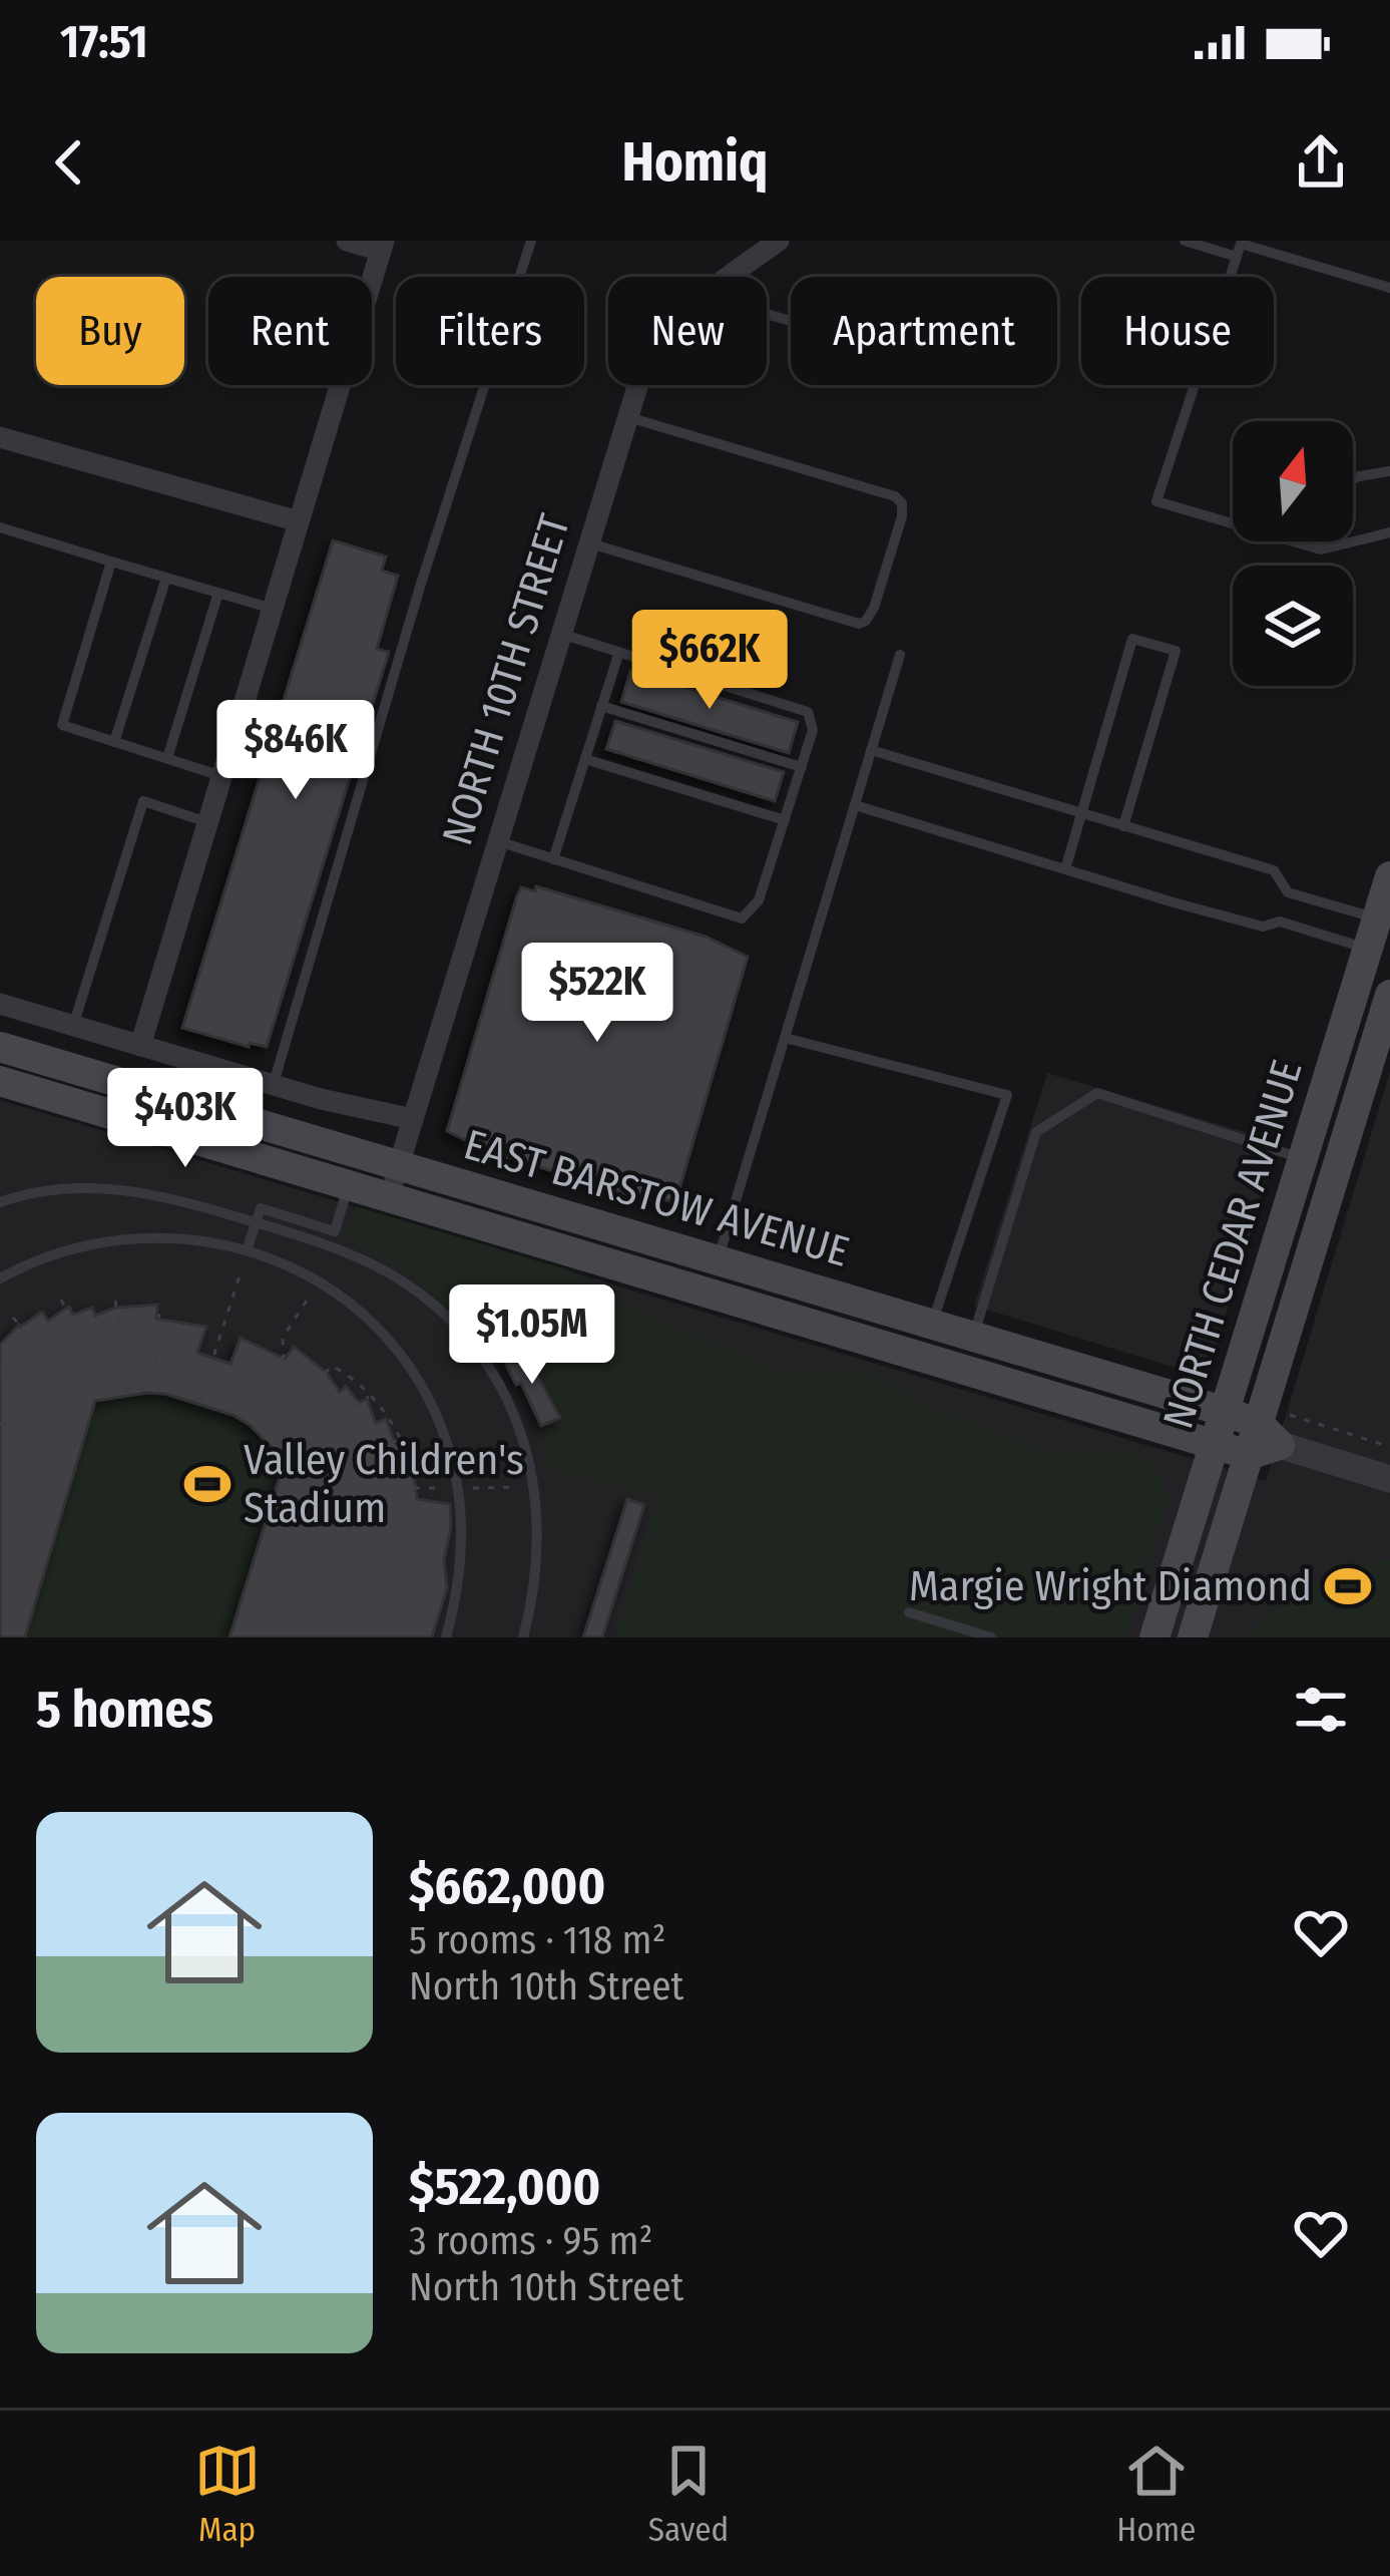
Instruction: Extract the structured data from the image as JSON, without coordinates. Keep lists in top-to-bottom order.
{
  "streets": {
    "main road": ["EAST BARSTOW AVENUE", "NORTH CEDAR AVENUE"],
    "street": ["NORTH 10TH STREET"]
  },
  "crossings": [
    ["NORTH 10TH STREET", "EAST BARSTOW AVENUE"],
    ["EAST BARSTOW AVENUE", "NORTH CEDAR AVENUE"]
  ],
  "places": {
    "sports": ["Valley Children's Stadium", "Margie Wright Diamond"]
  },
  "north": "top",
  "page": {
    "status": "17:51",
    "header": "Homiq",
    "chip": [
      "Buy",
      "Rent",
      "Filters",
      "New",
      "Apartment",
      "House"
    ],
    "price": [
      "$662K",
      "$846K",
      "$522K",
      "$403K",
      "$1.05M"
    ],
    "heading": "5 homes",
    "list": [
      {
        "name": "$662,000",
        "note": "5 rooms · 118 m² · North 10th Street"
      },
      {
        "name": "$522,000",
        "note": "3 rooms · 95 m² · North 10th Street"
      }
    ],
    "tabs": ["Map", "Saved", "Home"]
  }
}
